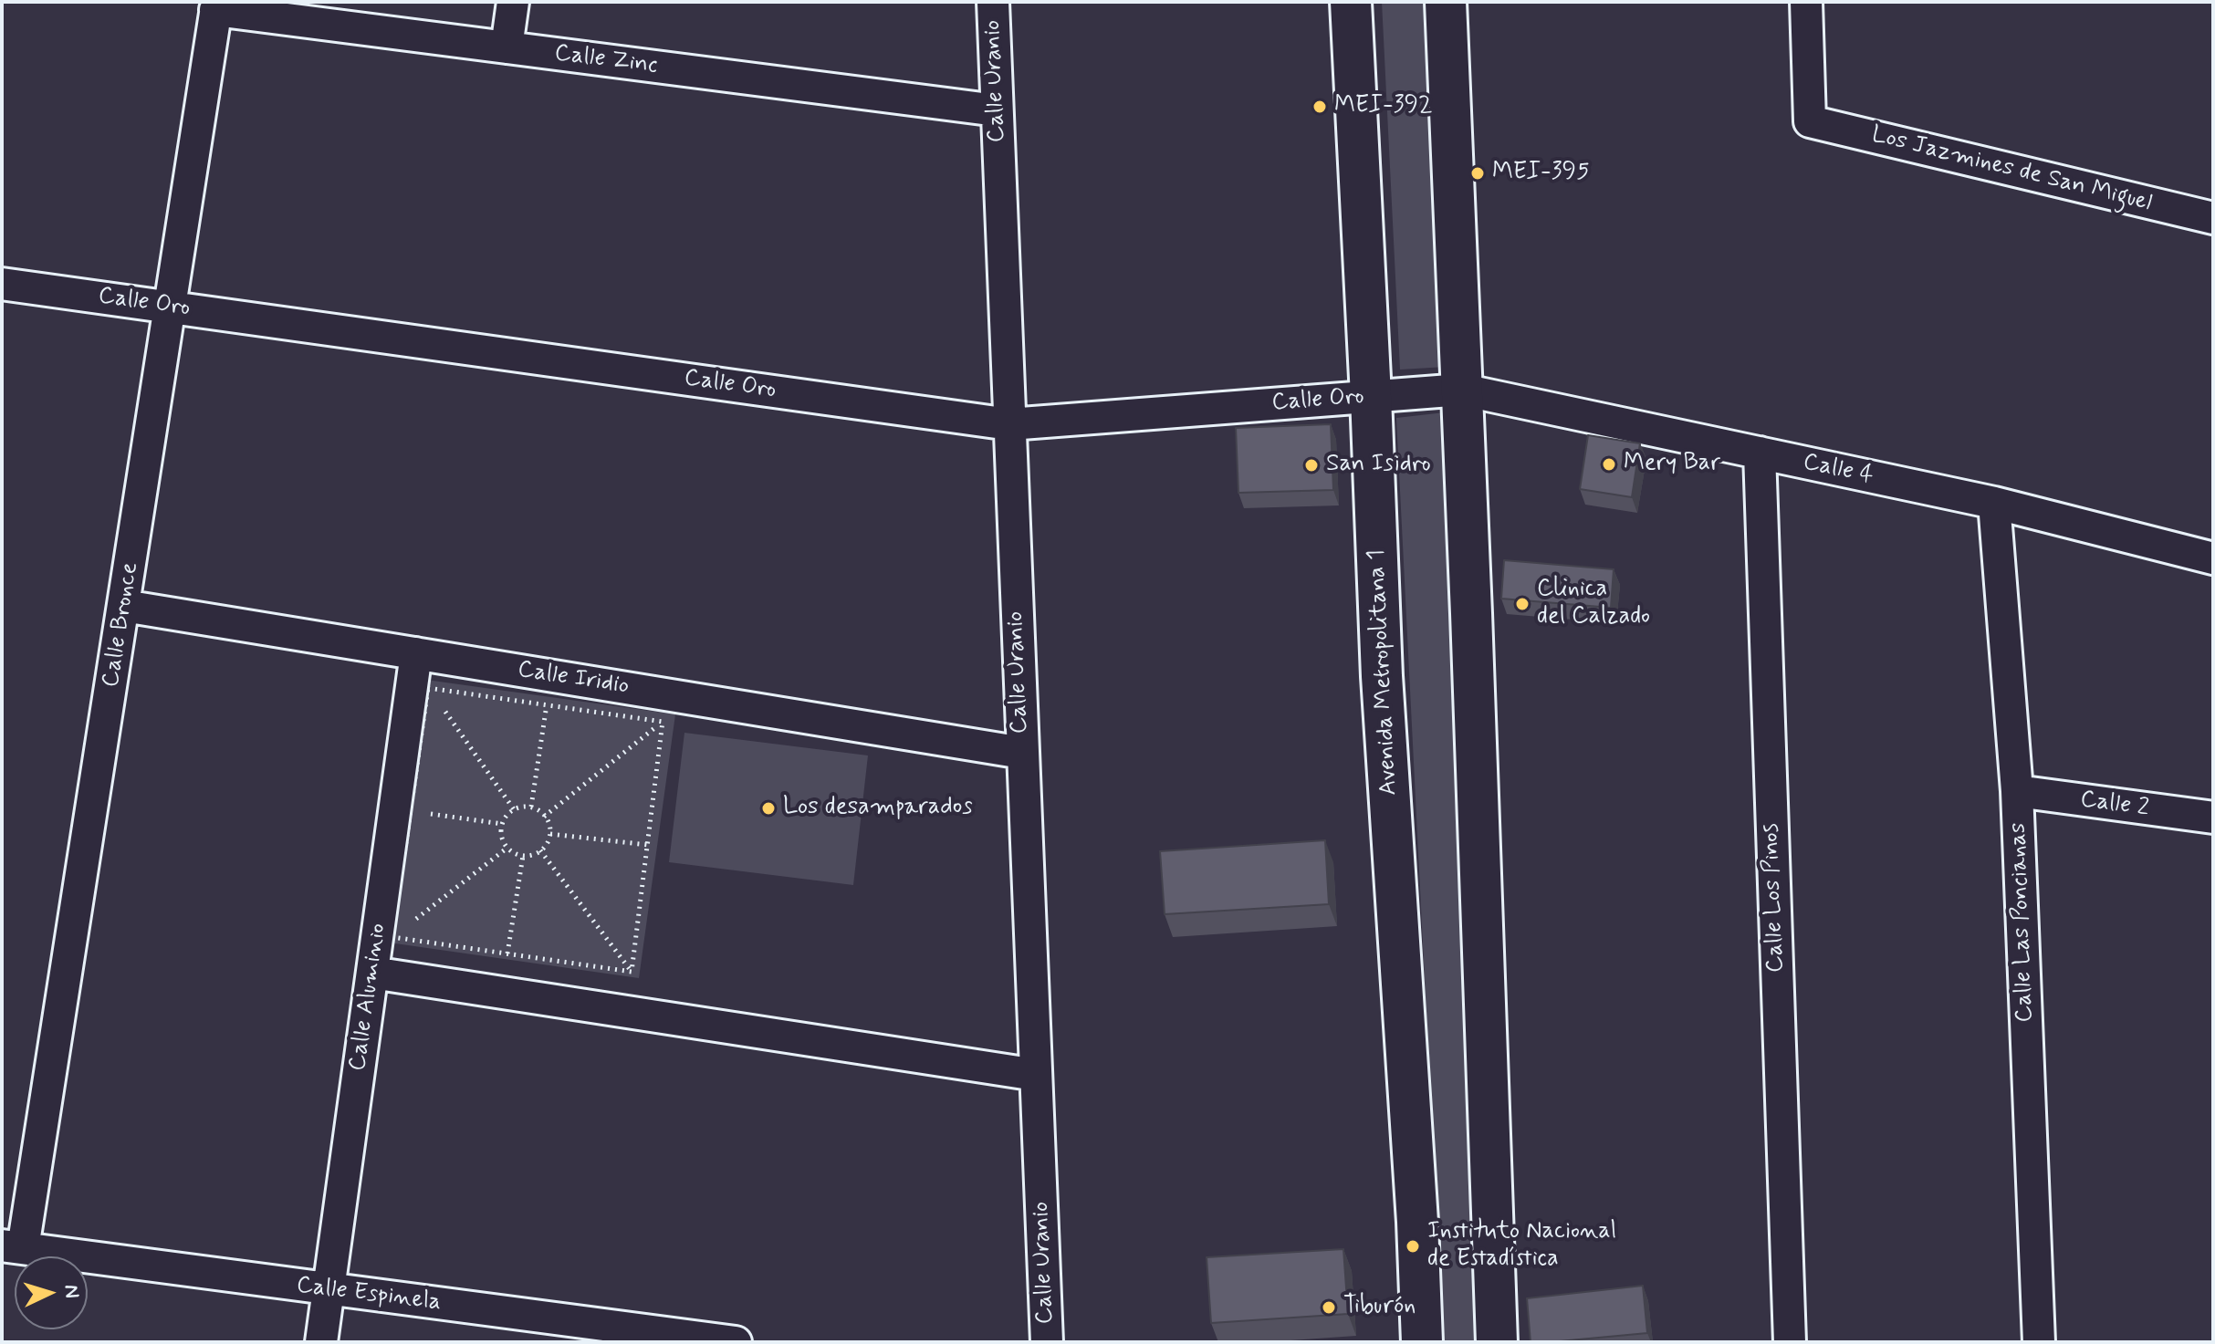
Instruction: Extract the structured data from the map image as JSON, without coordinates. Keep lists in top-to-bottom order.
{
  "streets": {
    "main road": ["Avenida Metropolitana 1"],
    "street": [
      "Calle Zinc",
      "Calle Uranio",
      "Los Jazmines de San Miguel",
      "Calle Oro",
      "Calle 4",
      "Calle Bronce",
      "Calle Iridio",
      "Calle 2",
      "Calle Los Pinos",
      "Calle Las Poncianas",
      "Calle Aluminio",
      "Calle Espinela"
    ]
  },
  "crossings": [
    ["Calle Zinc", "Calle Uranio"],
    ["Calle Zinc", "Calle Bronce"],
    ["Calle Uranio", "Calle Oro"],
    ["Calle Uranio", "Calle Iridio"],
    ["Calle Oro", "Calle 4"],
    ["Calle Oro", "Calle Bronce"],
    ["Calle Oro", "Avenida Metropolitana 1"],
    ["Calle 4", "Calle Los Pinos"],
    ["Calle 4", "Calle Las Poncianas"],
    ["Calle Bronce", "Calle Iridio"],
    ["Calle Bronce", "Calle Espinela"],
    ["Calle Iridio", "Calle Aluminio"],
    ["Calle 2", "Calle Las Poncianas"],
    ["Calle Aluminio", "Calle Espinela"]
  ],
  "places": [
    "MEI-392",
    "MEI-395",
    "Mery Bar",
    "San Isidro",
    "Clinica del Calzado",
    "Los desamparados",
    "Instituto Nacional de Estadística",
    "Tiburón"
  ],
  "north": "right"
}
